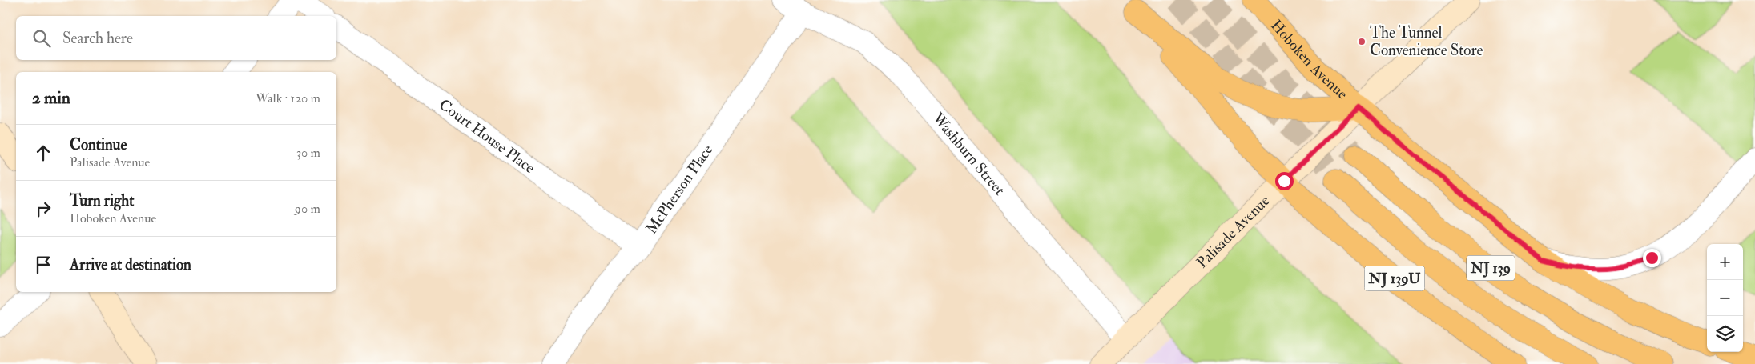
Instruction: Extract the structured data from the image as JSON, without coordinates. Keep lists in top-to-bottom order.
{
  "streets": {
    "main road": [
      "Hoboken Avenue",
      "Palisade Avenue",
      "NJ 139",
      "NJ 139U"
    ],
    "street": ["Court House Place", "Washburn Street", "McPherson Place"]
  },
  "crossings": [
    ["Hoboken Avenue", "Palisade Avenue"],
    ["Court House Place", "McPherson Place"],
    ["Washburn Street", "McPherson Place"],
    ["Washburn Street", "Palisade Avenue"],
    ["Palisade Avenue", "NJ 139U"]
  ],
  "places": ["The Tunnel Convenience Store"],
  "page": {
    "search": "Search here",
    "heading": ["2 min", "Walk · 120 m"],
    "list": [
      ["Continue", "Palisade Avenue", "30 m"],
      ["Turn right", "Hoboken Avenue", "90 m"],
      "Arrive at destination"
    ],
    "map_buttons": ["+", "−"]
  }
}
